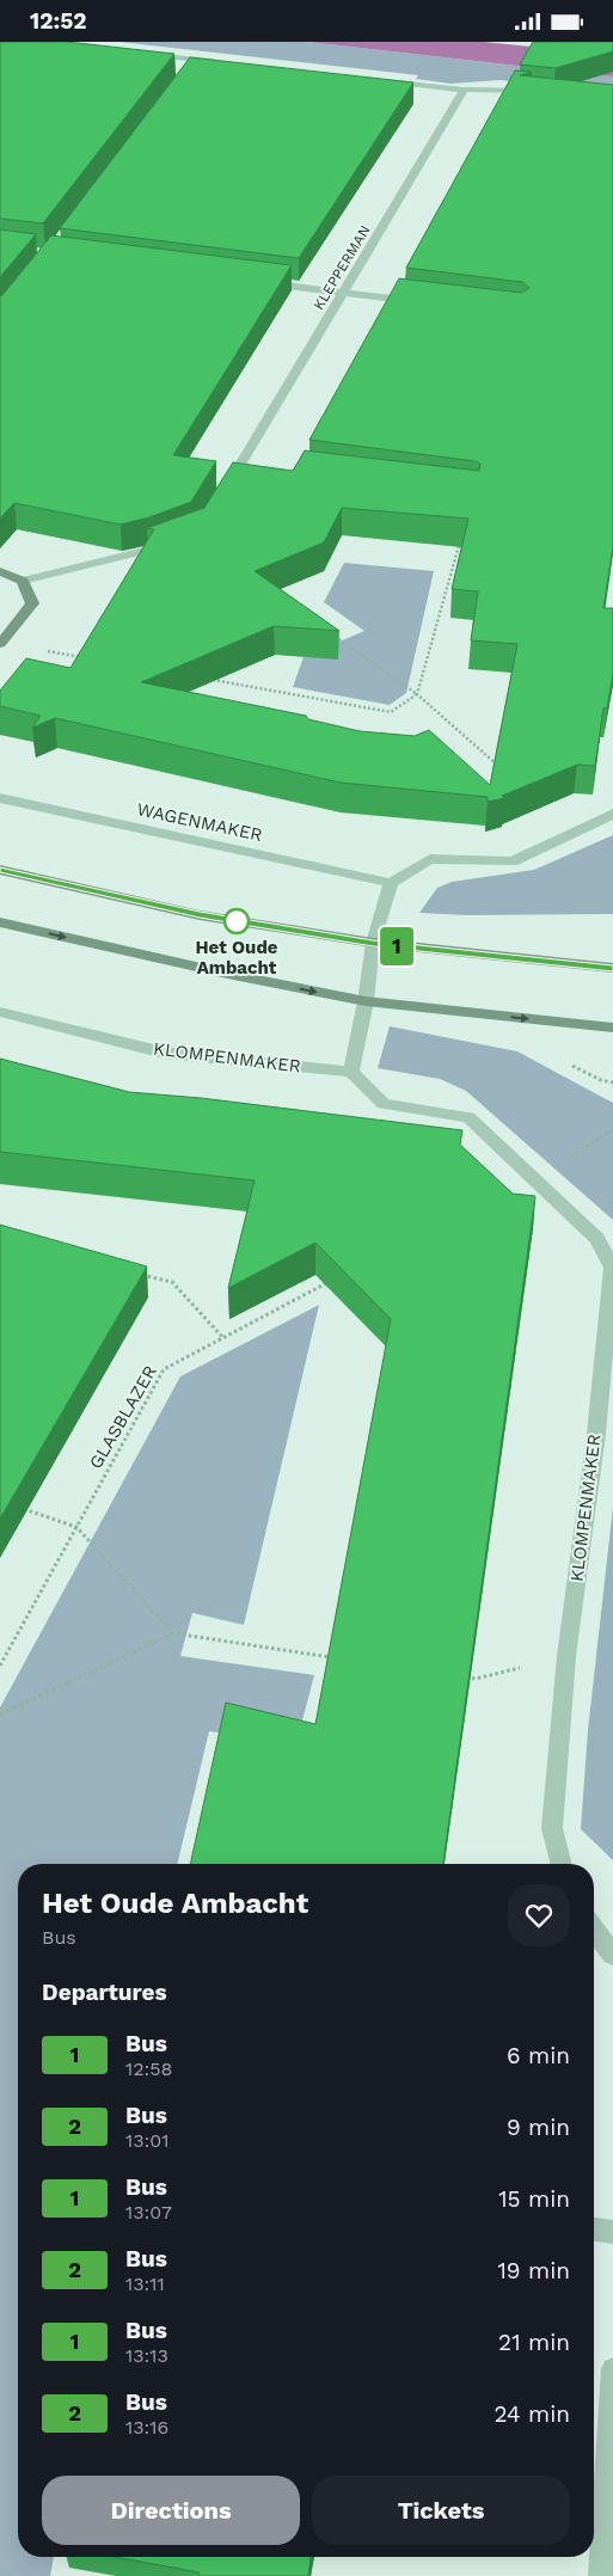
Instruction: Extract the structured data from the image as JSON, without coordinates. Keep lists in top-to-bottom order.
{
  "streets": {
    "street": ["KLEPPERMAN", "WAGENMAKER", "KLOMPENMAKER"],
    "path": ["GLASBLAZER"]
  },
  "places": ["Het Oude Ambacht"],
  "lines": ["bus line 1"],
  "page": {
    "status": "12:52",
    "on_map": "1",
    "heading": [
      ["Het Oude Ambacht", "Bus"],
      "Departures"
    ],
    "list": [
      {
        "mark": "1",
        "name": "Bus",
        "note": "12:58",
        "value": "6 min"
      },
      {
        "mark": "2",
        "name": "Bus",
        "note": "13:01",
        "value": "9 min"
      },
      {
        "mark": "1",
        "name": "Bus",
        "note": "13:07",
        "value": "15 min"
      },
      {
        "mark": "2",
        "name": "Bus",
        "note": "13:11",
        "value": "19 min"
      },
      {
        "mark": "1",
        "name": "Bus",
        "note": "13:13",
        "value": "21 min"
      },
      {
        "mark": "2",
        "name": "Bus",
        "note": "13:16",
        "value": "24 min"
      }
    ],
    "buttons": ["Directions", "Tickets"]
  }
}
